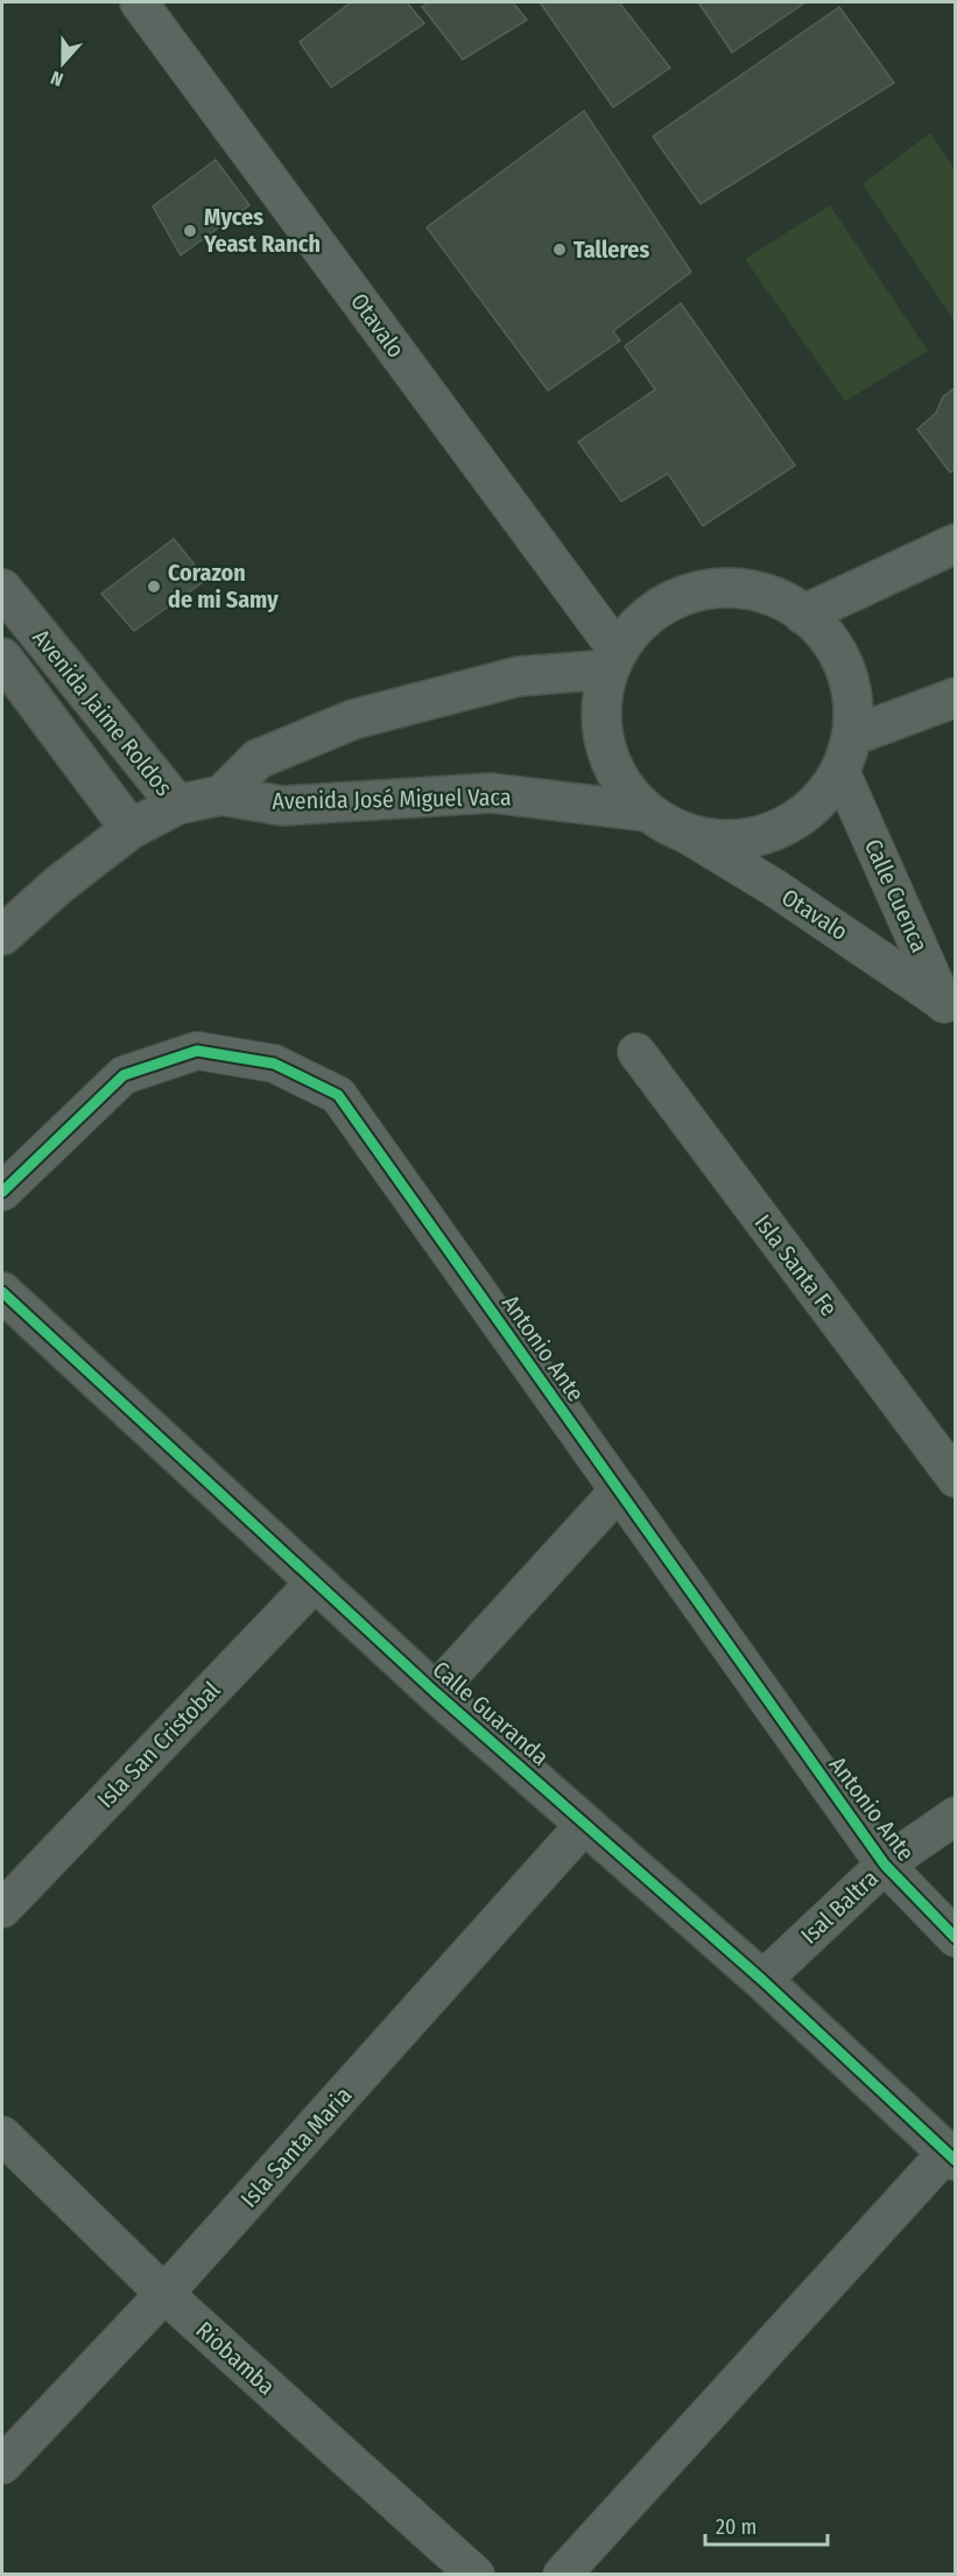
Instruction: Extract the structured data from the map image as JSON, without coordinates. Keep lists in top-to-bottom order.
{
  "streets": {
    "street": [
      "Otavalo",
      "Avenida Jaime Roldos",
      "Avenida José Miguel Vaca",
      "Calle Cuenca",
      "Isla Santa Fe",
      "Antonio Ante",
      "Calle Guaranda",
      "Isla San Cristobal",
      "Isal Baltra",
      "Isla Santa Maria",
      "Riobamba"
    ]
  },
  "crossings": [
    ["Otavalo", "Avenida José Miguel Vaca"],
    ["Otavalo", "Calle Cuenca"],
    ["Avenida Jaime Roldos", "Avenida José Miguel Vaca"],
    ["Avenida José Miguel Vaca", "Calle Cuenca"],
    ["Antonio Ante", "Isal Baltra"],
    ["Calle Guaranda", "Isla San Cristobal"],
    ["Calle Guaranda", "Isal Baltra"],
    ["Calle Guaranda", "Isla Santa Maria"],
    ["Isla Santa Maria", "Riobamba"]
  ],
  "places": ["Myces Yeast Ranch", "Talleres", "Corazon de mi Samy"],
  "scale_bar": "20 m",
  "north": "bottom"
}
